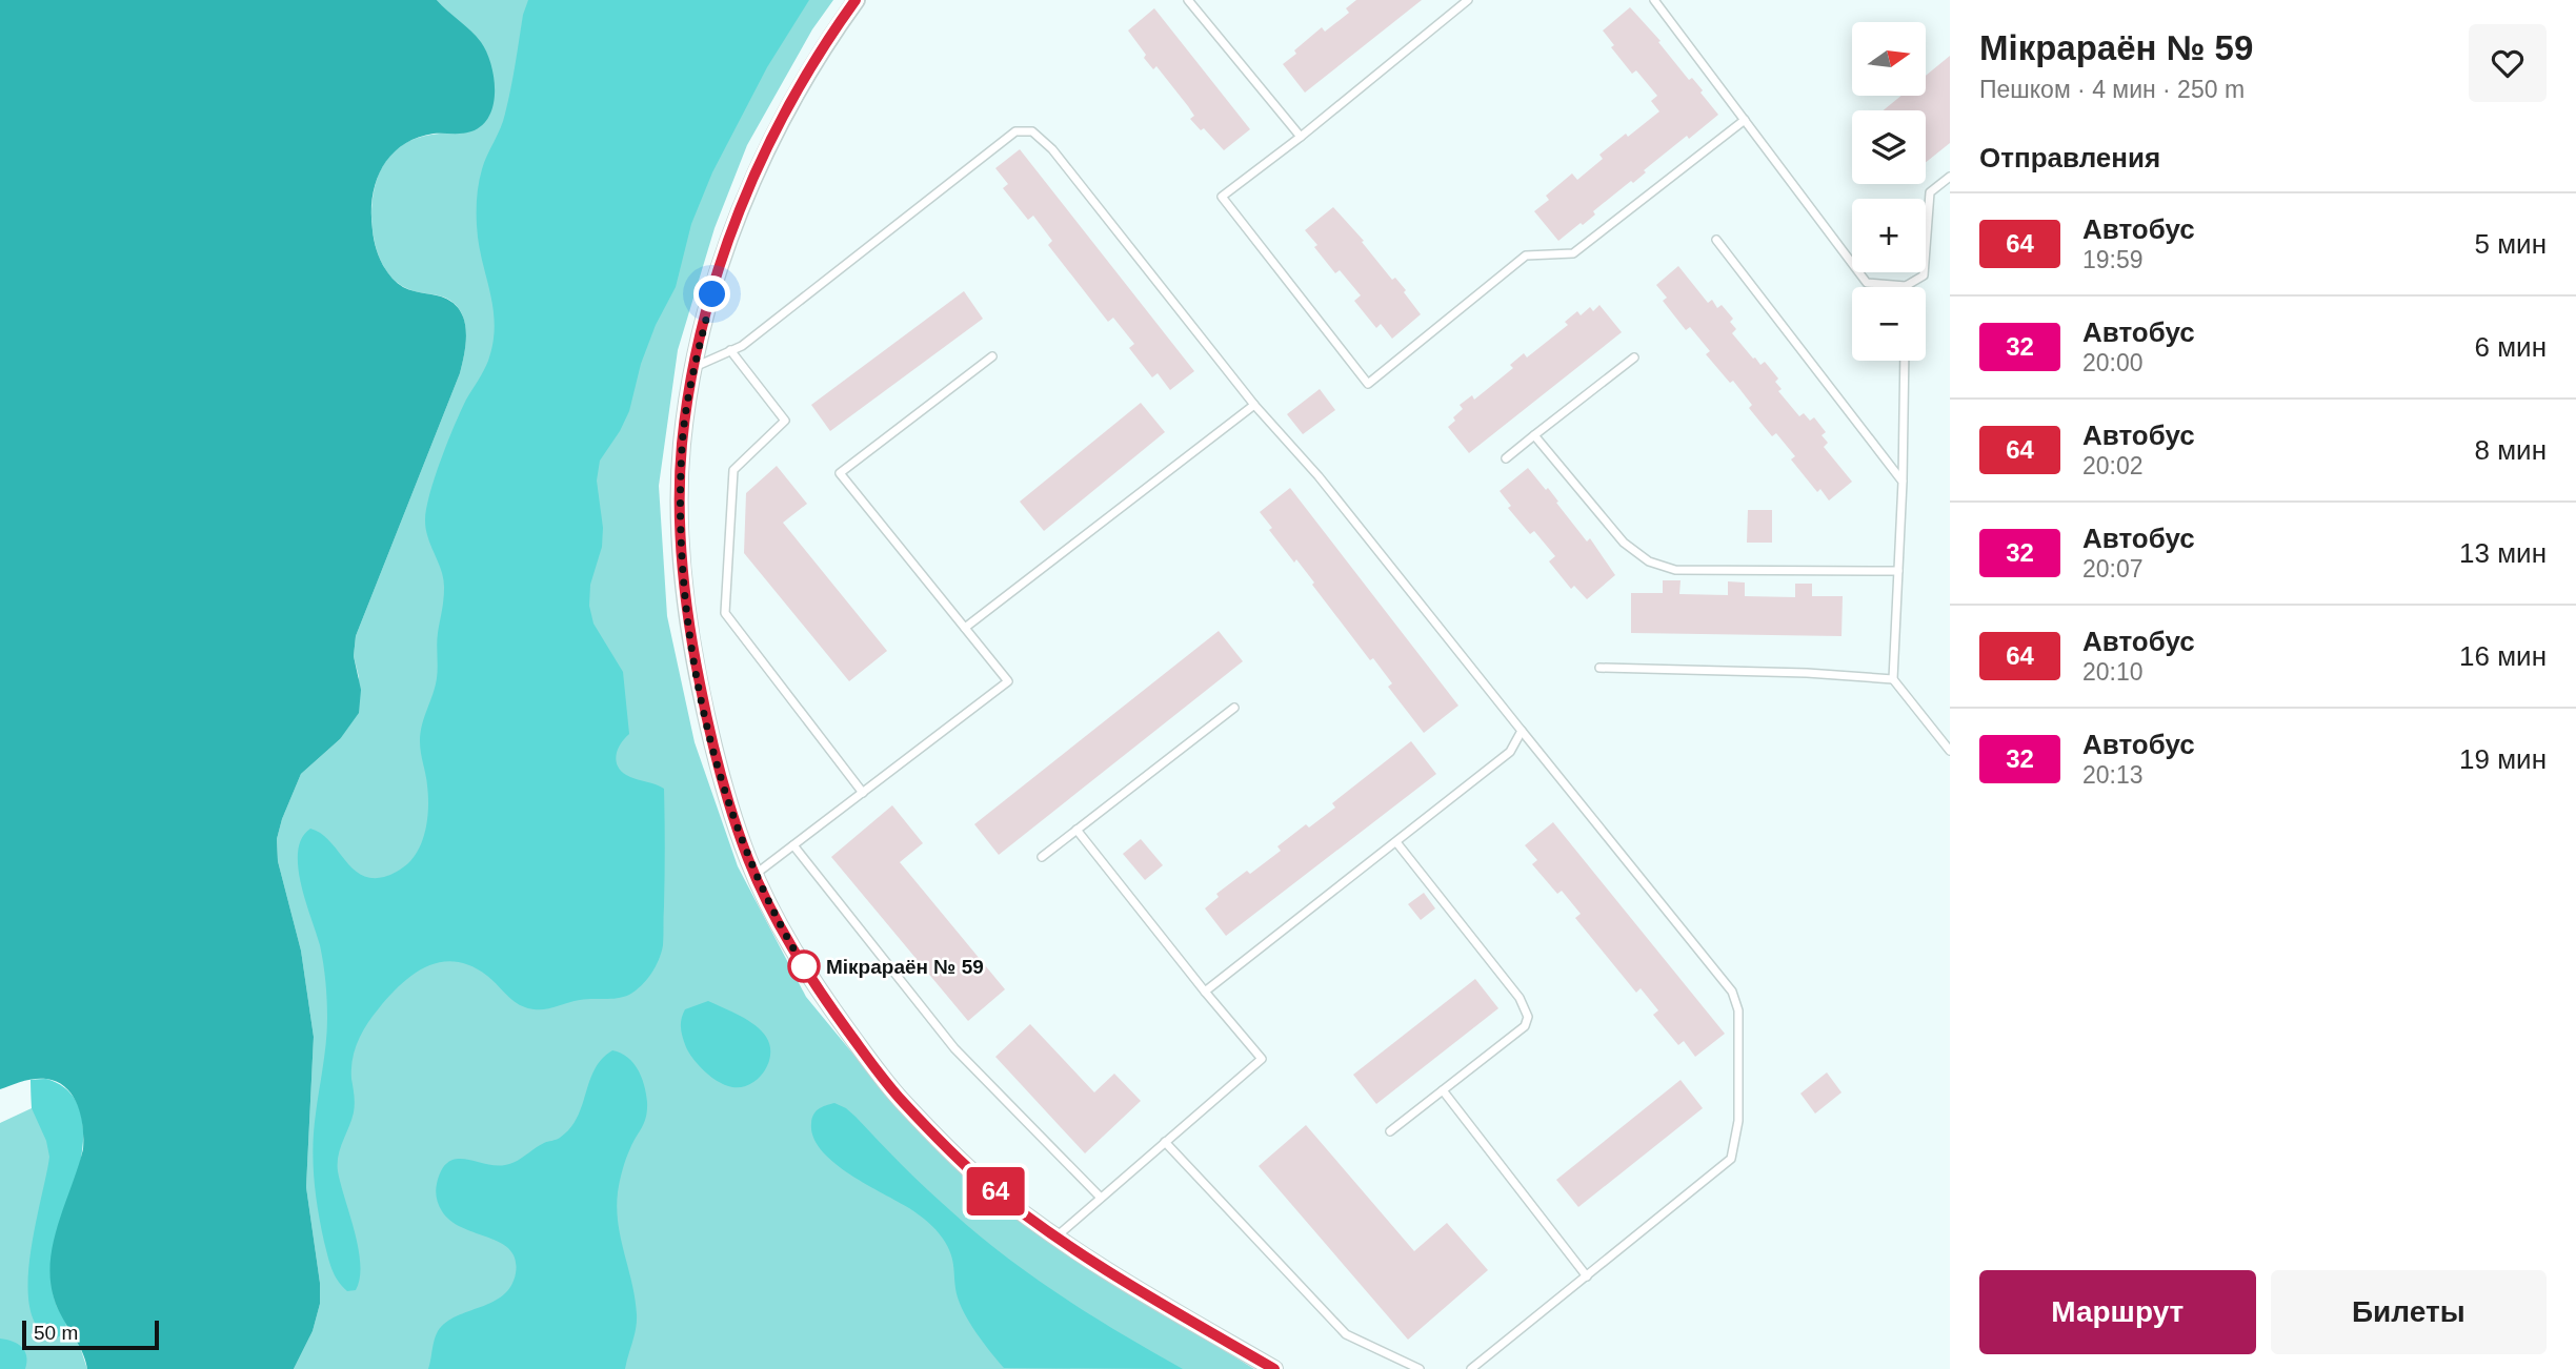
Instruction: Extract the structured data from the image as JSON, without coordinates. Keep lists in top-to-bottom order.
{
  "places": ["Мікрараён № 59"],
  "lines": ["bus line 64"],
  "scale_bar": "50 m",
  "north": "right",
  "page": {
    "on_map": "64",
    "heading": [
      ["Мікрараён № 59", "Пешком · 4 мин · 250 m"],
      "Отправления"
    ],
    "map_buttons": ["+", "−"],
    "list": [
      {
        "mark": "64",
        "name": "Автобус",
        "note": "19:59",
        "value": "5 мин"
      },
      {
        "mark": "32",
        "name": "Автобус",
        "note": "20:00",
        "value": "6 мин"
      },
      {
        "mark": "64",
        "name": "Автобус",
        "note": "20:02",
        "value": "8 мин"
      },
      {
        "mark": "32",
        "name": "Автобус",
        "note": "20:07",
        "value": "13 мин"
      },
      {
        "mark": "64",
        "name": "Автобус",
        "note": "20:10",
        "value": "16 мин"
      },
      {
        "mark": "32",
        "name": "Автобус",
        "note": "20:13",
        "value": "19 мин"
      }
    ],
    "buttons": ["Маршрут", "Билеты"],
    "scale": "50 m"
  }
}
